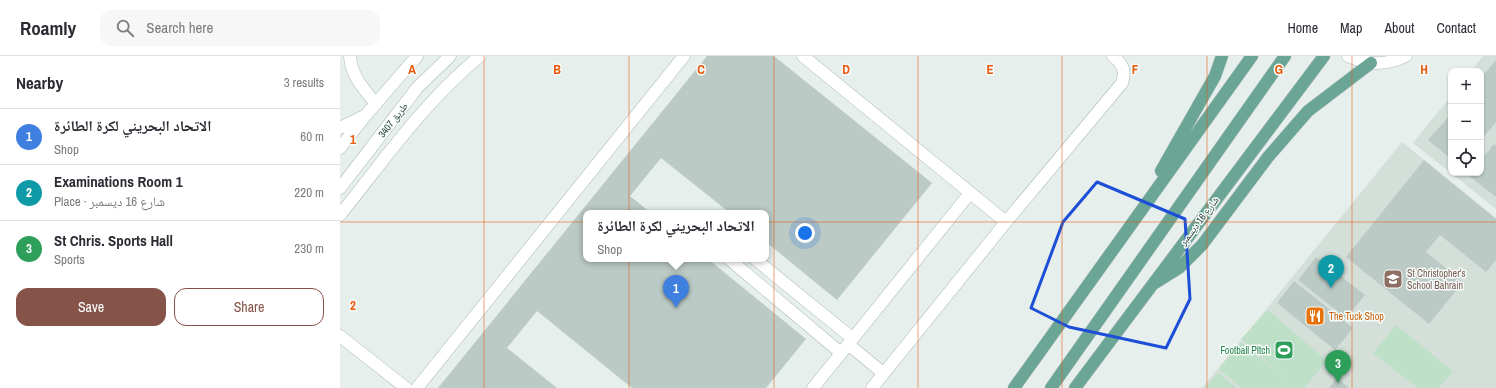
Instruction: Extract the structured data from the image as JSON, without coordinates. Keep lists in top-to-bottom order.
{
  "streets": {
    "main road": ["شارع 16 ديسمبر"],
    "street": ["طريق 3407"]
  },
  "places": {
    "school or university": ["St Christopher's School Bahrain"],
    "restaurant": ["The Tuck Shop"],
    "sports": ["Football PItch"]
  },
  "page": {
    "header": "Roamly",
    "search": "Search here",
    "nav": [
      "Home",
      "Map",
      "About",
      "Contact"
    ],
    "heading": ["Nearby", "3 results"],
    "map_buttons": ["+", "−"],
    "list": [
      {
        "mark": "1",
        "name": "الاتحاد البحريني لكرة الطائرة",
        "note": "Shop",
        "value": "60 m"
      },
      {
        "mark": "2",
        "name": "Examinations Room 1",
        "note": "Place · شارع 16 ديسمبر",
        "value": "220 m"
      },
      {
        "mark": "3",
        "name": "St Chris. Sports Hall",
        "note": "Sports",
        "value": "230 m"
      }
    ],
    "popup": ["الاتحاد البحريني لكرة الطائرة", "Shop"],
    "pins": ["2", "1", "3"],
    "buttons": ["Save", "Share"]
  },
  "grid": {
    "columns": [
      "A",
      "B",
      "C",
      "D",
      "E",
      "F",
      "G",
      "H"
    ],
    "rows": ["1", "2"]
  }
}
